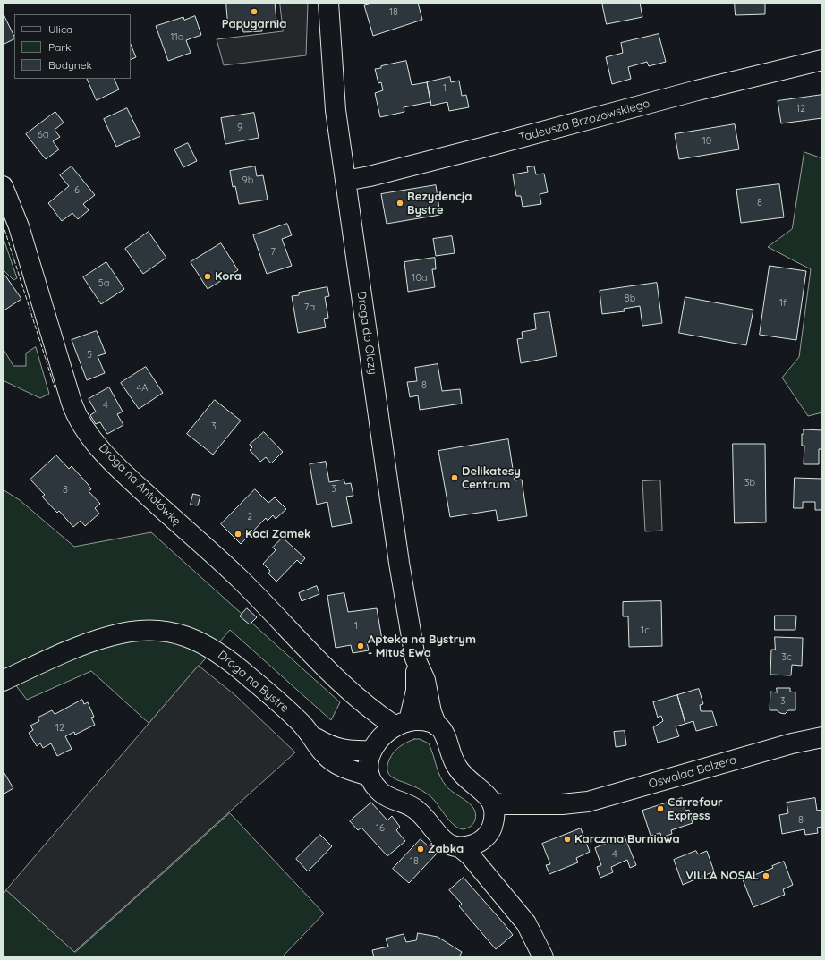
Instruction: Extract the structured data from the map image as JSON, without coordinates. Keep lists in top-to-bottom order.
{
  "streets": {
    "street": [
      "Tadeusza Brzozowskiego",
      "Droga do Olczy",
      "Droga na Antałówkę",
      "Droga na Bystre",
      "Oswalda Balzera"
    ]
  },
  "crossings": [
    ["Tadeusza Brzozowskiego", "Droga do Olczy"],
    ["Droga do Olczy", "Droga na Antałówkę"],
    ["Droga do Olczy", "Oswalda Balzera"],
    ["Droga na Antałówkę", "Droga na Bystre"]
  ],
  "places": [
    "Papugarnia",
    "Rezydencja Bystre",
    "Kora",
    "Delikatesy Centrum",
    "Koci Zamek",
    "Apteka na Bystrym - Mituś Ewa",
    "Carrefour Express",
    "Karczma Burniawa",
    "Żabka",
    "VILLA NOSAL"
  ],
  "house_numbers": [
    "18",
    "11a",
    "1",
    "12",
    "9",
    "6a",
    "10",
    "9b",
    "6",
    "8",
    "7",
    "10a",
    "5a",
    "8b",
    "1f",
    "7a",
    "5",
    "8",
    "4A",
    "4",
    "3",
    "3b",
    "3",
    "8",
    "2",
    "1",
    "1c",
    "3c",
    "3",
    "12",
    "8",
    "16",
    "4",
    "18"
  ],
  "legend": ["Ulica", "Park", "Budynek"]
}
